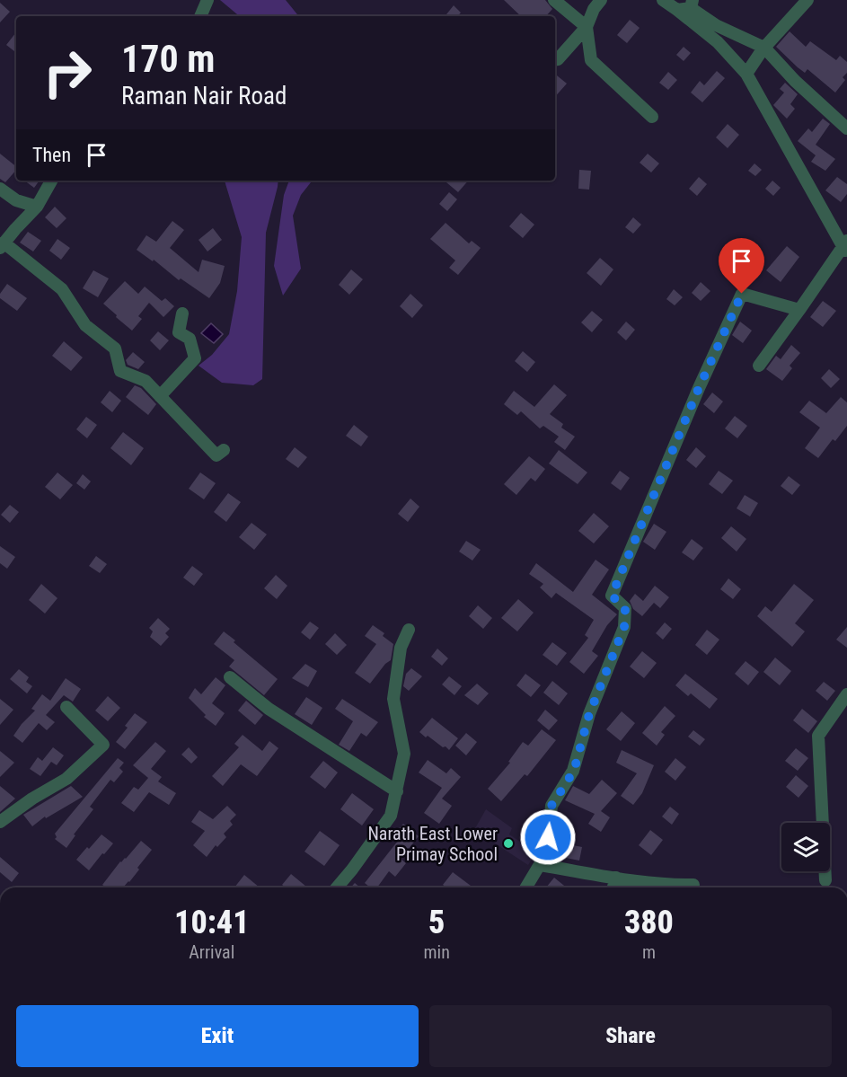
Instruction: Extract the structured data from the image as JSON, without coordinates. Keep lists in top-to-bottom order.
{
  "places": ["Narath East Lower Primay School"],
  "page": {
    "turn": ["170 m", "Raman Nair Road"],
    "then": "Then",
    "eta": [
      "10:41",
      "Arrival",
      "5",
      "min",
      "380",
      "m"
    ],
    "buttons": ["Exit", "Share"]
  }
}
